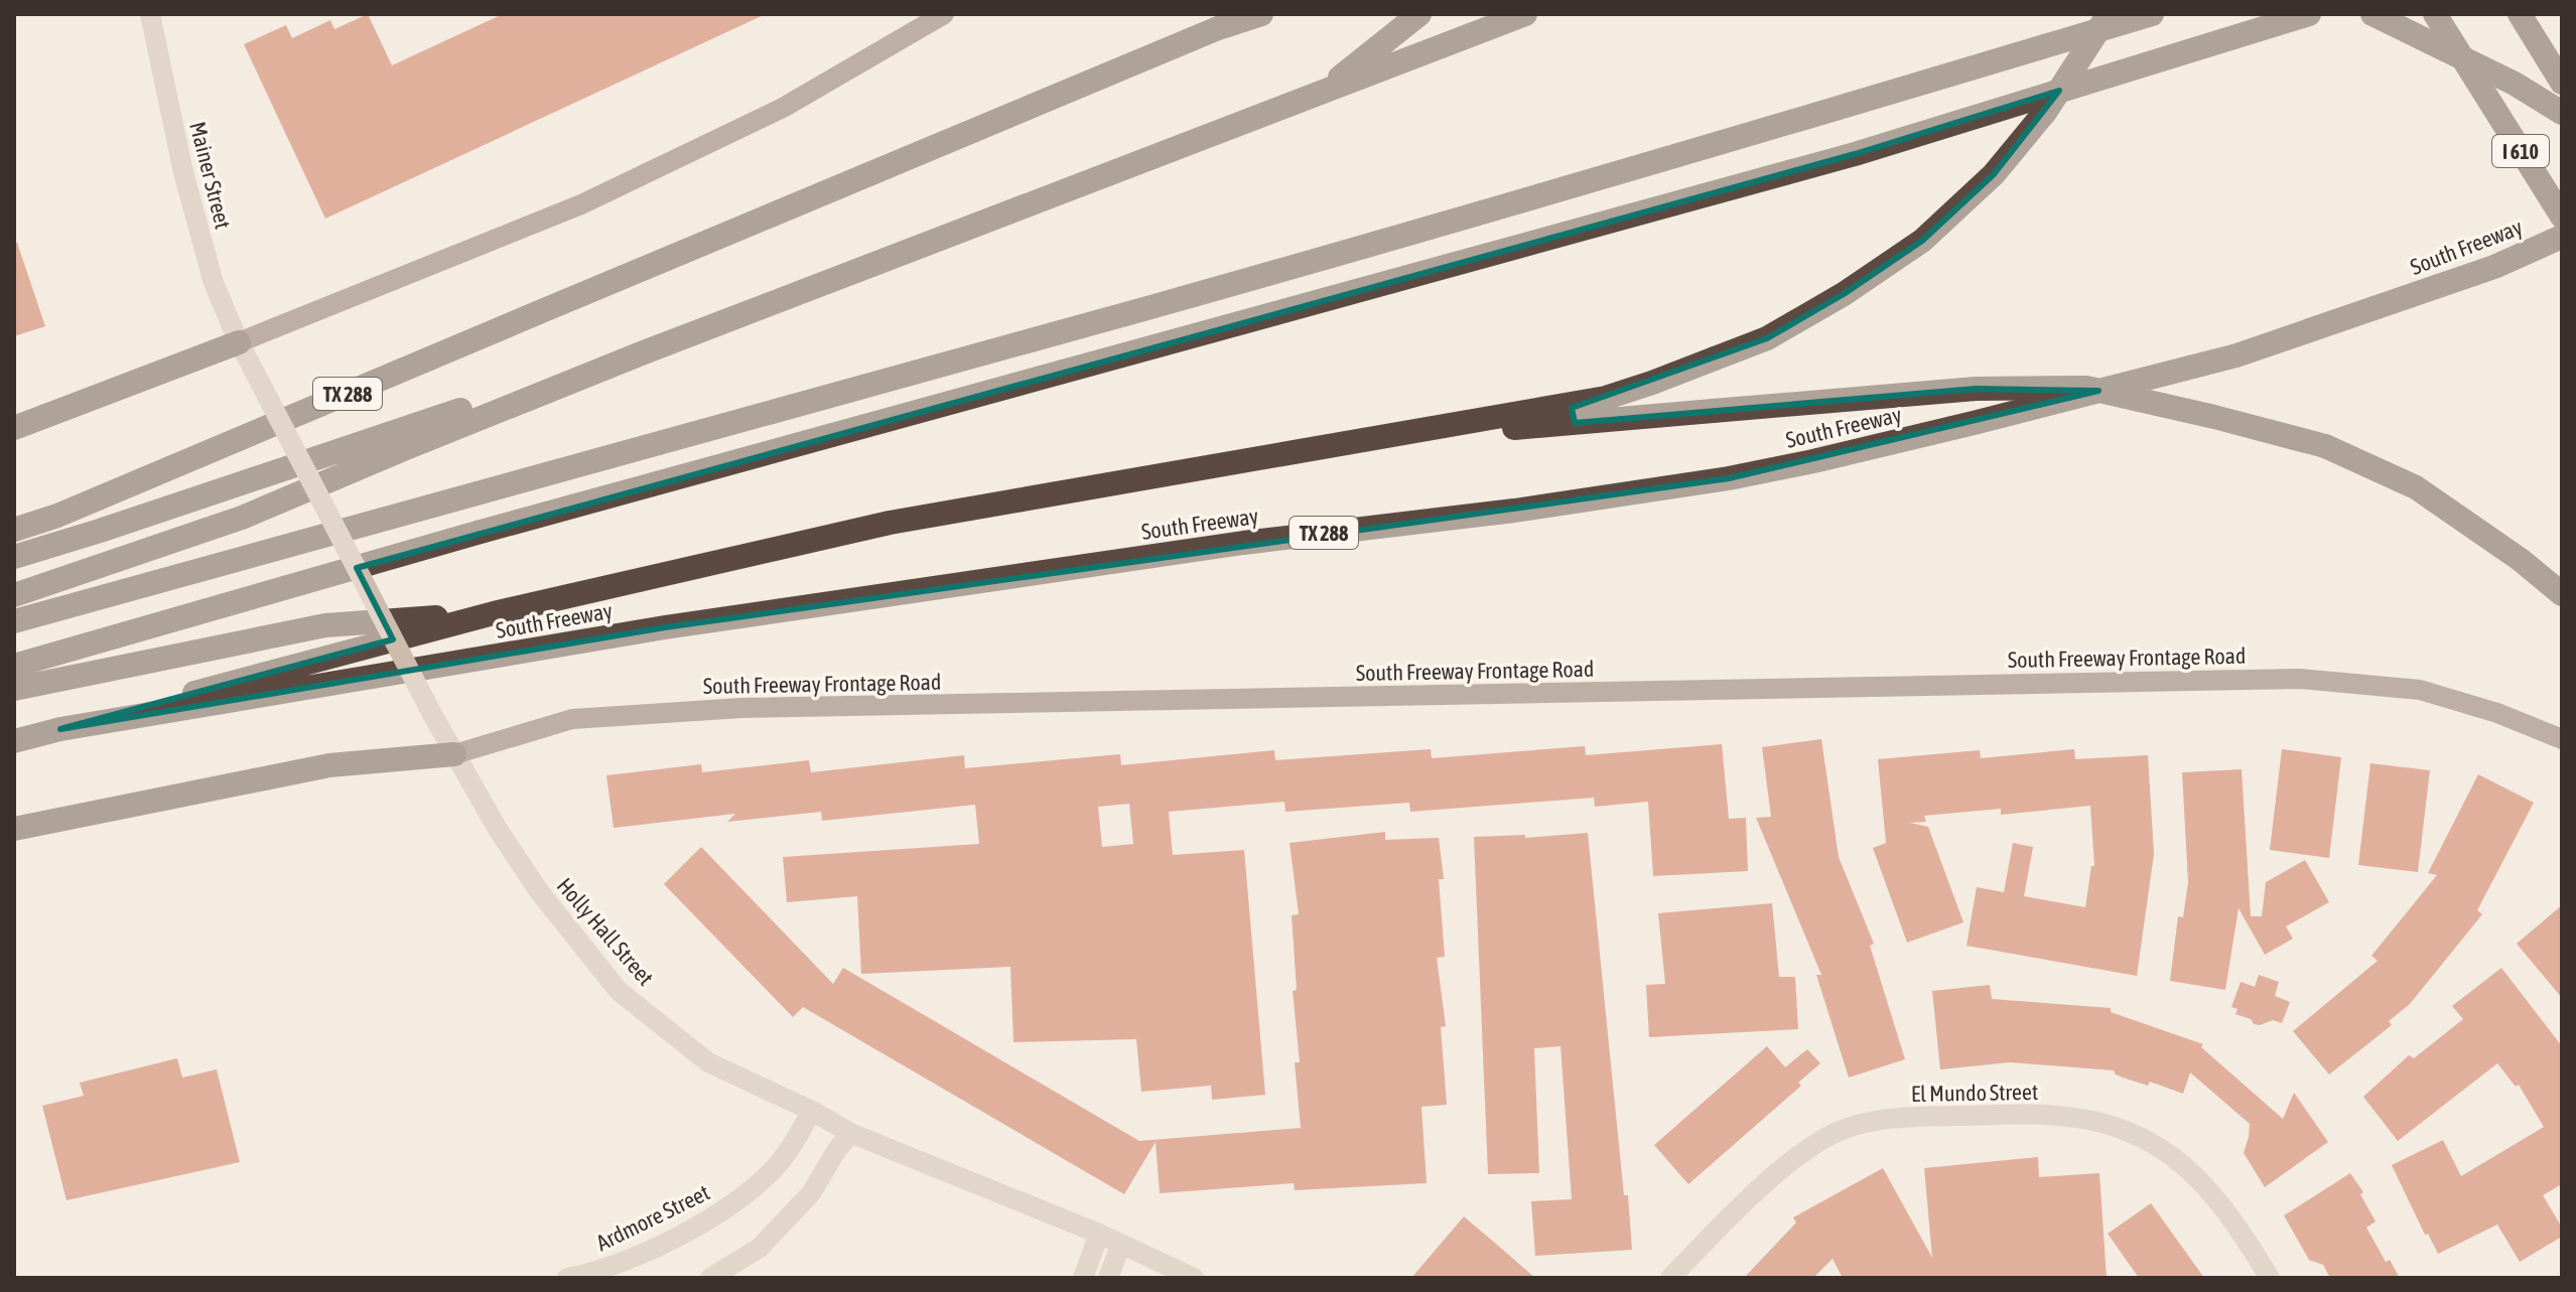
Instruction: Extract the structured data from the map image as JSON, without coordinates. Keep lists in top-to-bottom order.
{
  "streets": {
    "highway": ["I 610", "South Freeway", "TX 288"],
    "main road": ["South Freeway Frontage Road"],
    "street": [
      "Mainer Street",
      "Holly Hall Street",
      "El Mundo Street",
      "Ardmore Street"
    ]
  },
  "crossings": [
    ["Mainer Street", "Holly Hall Street"],
    ["South Freeway Frontage Road", "Holly Hall Street"],
    ["Holly Hall Street", "Ardmore Street"]
  ]
}
